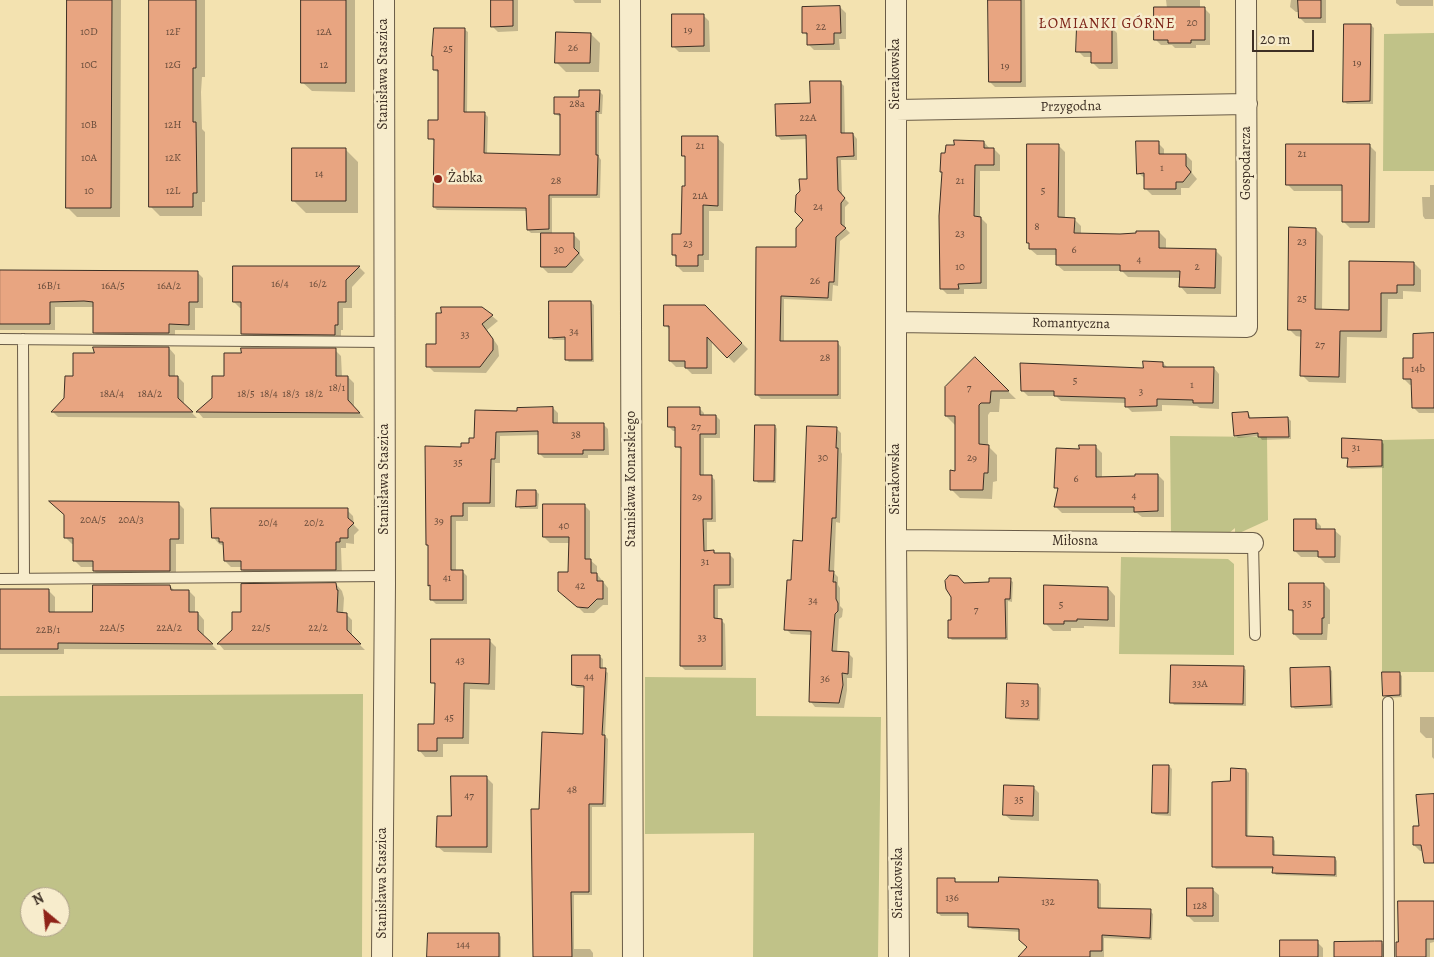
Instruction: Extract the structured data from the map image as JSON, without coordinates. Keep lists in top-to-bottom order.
{
  "streets": {
    "street": [
      "Stanisława Staszica",
      "Sierakowska",
      "Przygodna",
      "Gospodarcza",
      "Romantyczna",
      "Stanisława Konarskiego",
      "Miłosna"
    ]
  },
  "crossings": [
    ["Sierakowska", "Przygodna"],
    ["Sierakowska", "Romantyczna"],
    ["Sierakowska", "Miłosna"],
    ["Przygodna", "Gospodarcza"],
    ["Gospodarcza", "Romantyczna"]
  ],
  "districts": ["ŁOMIANKI GÓRNE"],
  "places": ["Żabka"],
  "house_numbers": [
    "20",
    "22",
    "19",
    "10D",
    "12F",
    "12A",
    "26",
    "25",
    "19",
    "10C",
    "12G",
    "12",
    "19",
    "28a",
    "22A",
    "10B",
    "12H",
    "21",
    "21",
    "10A",
    "12K",
    "1",
    "14",
    "28",
    "21",
    "10",
    "12L",
    "5",
    "21A",
    "24",
    "8",
    "23",
    "23",
    "23",
    "30",
    "6",
    "4",
    "10",
    "2",
    "26",
    "16/4",
    "16/2",
    "16B/1",
    "16A/5",
    "16A/2",
    "25",
    "34",
    "33",
    "27",
    "28",
    "14b",
    "5",
    "1",
    "18/1",
    "7",
    "3",
    "18A/4",
    "18A/2",
    "18/5",
    "18/4",
    "18/3",
    "18/2",
    "27",
    "38",
    "31",
    "30",
    "29",
    "35",
    "6",
    "4",
    "29",
    "20A/5",
    "20A/3",
    "39",
    "20/4",
    "20/2",
    "40",
    "31",
    "41",
    "42",
    "34",
    "35",
    "5",
    "7",
    "22A/5",
    "22A/2",
    "22/5",
    "22/2",
    "22B/1",
    "33",
    "43",
    "44",
    "36",
    "33A",
    "33",
    "45",
    "48",
    "47",
    "35",
    "136",
    "132",
    "128",
    "144"
  ],
  "scale_bar": "20 m",
  "north": "top left"
}
